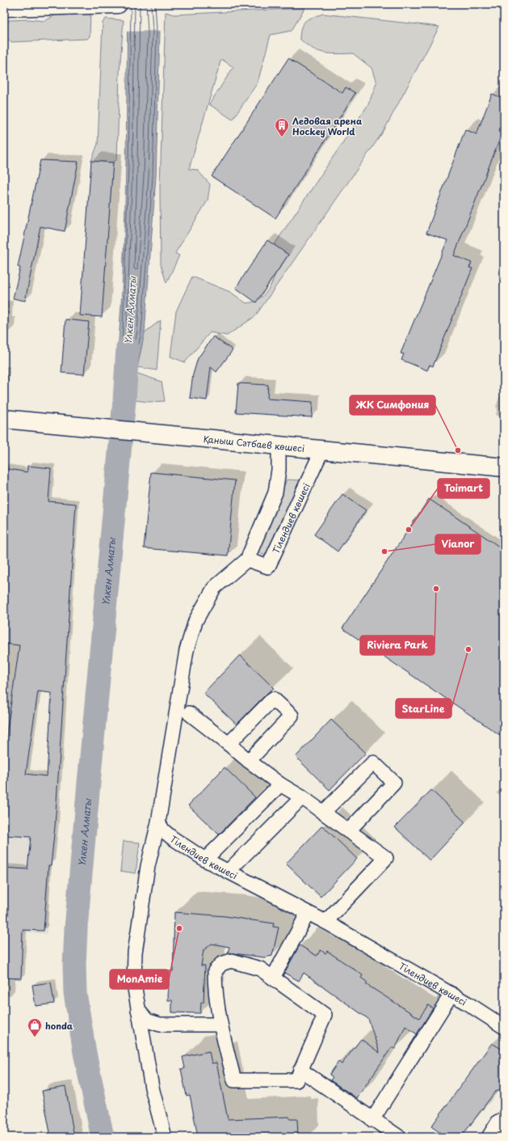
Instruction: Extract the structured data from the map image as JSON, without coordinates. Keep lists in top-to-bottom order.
{
  "streets": {
    "main road": ["Қаныш Сәтбаев көшесі"],
    "street": ["Тілендиев көшесі"]
  },
  "crossings": [
    ["Қаныш Сәтбаев көшесі", "Тілендиев көшесі"]
  ],
  "water": ["Үлкен Алматы"],
  "places": {
    "building": ["Ледовая арена Hockey World"],
    "other": [
      "ЖК Симфония",
      "Toimart",
      "Vianor",
      "Riviera Park",
      "StarLine",
      "MonAmie"
    ],
    "shop": ["honda"]
  }
}
